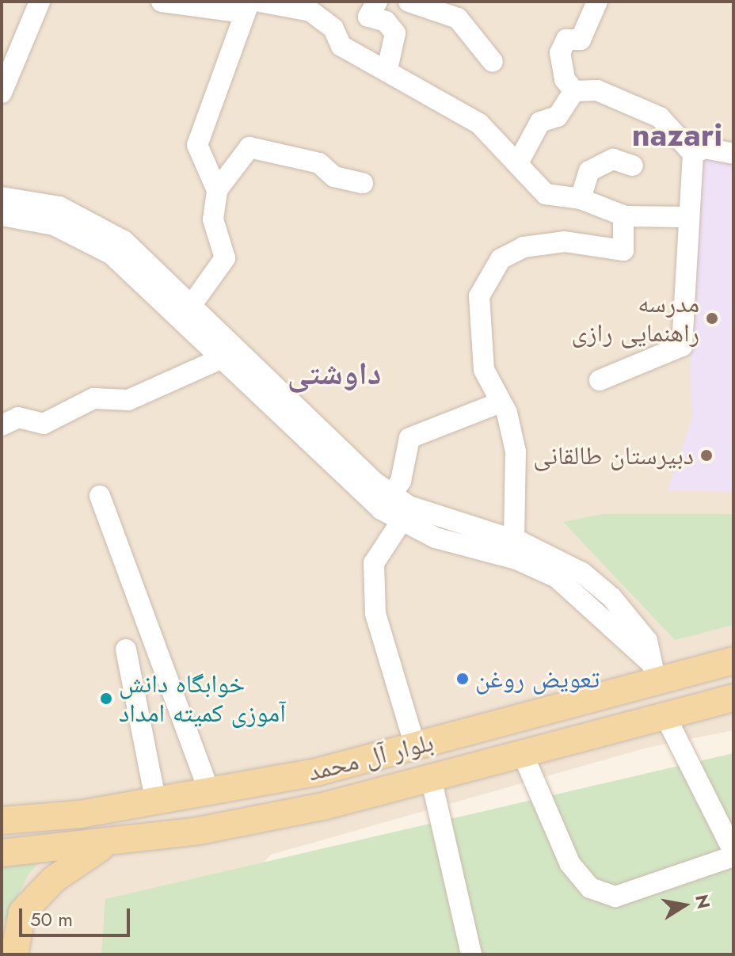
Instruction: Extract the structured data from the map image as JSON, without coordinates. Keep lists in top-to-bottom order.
{
  "streets": {
    "main road": ["بلوار آل محمد"]
  },
  "districts": ["nazari", "داوشتی"],
  "places": [
    "مدرسه راهنمایی رازی",
    "دبیرستان طالقانی",
    "تعویض روغن",
    "خوابگاه دانش آموزی کمیته امداد"
  ],
  "scale_bar": "50 m",
  "north": "right"
}
